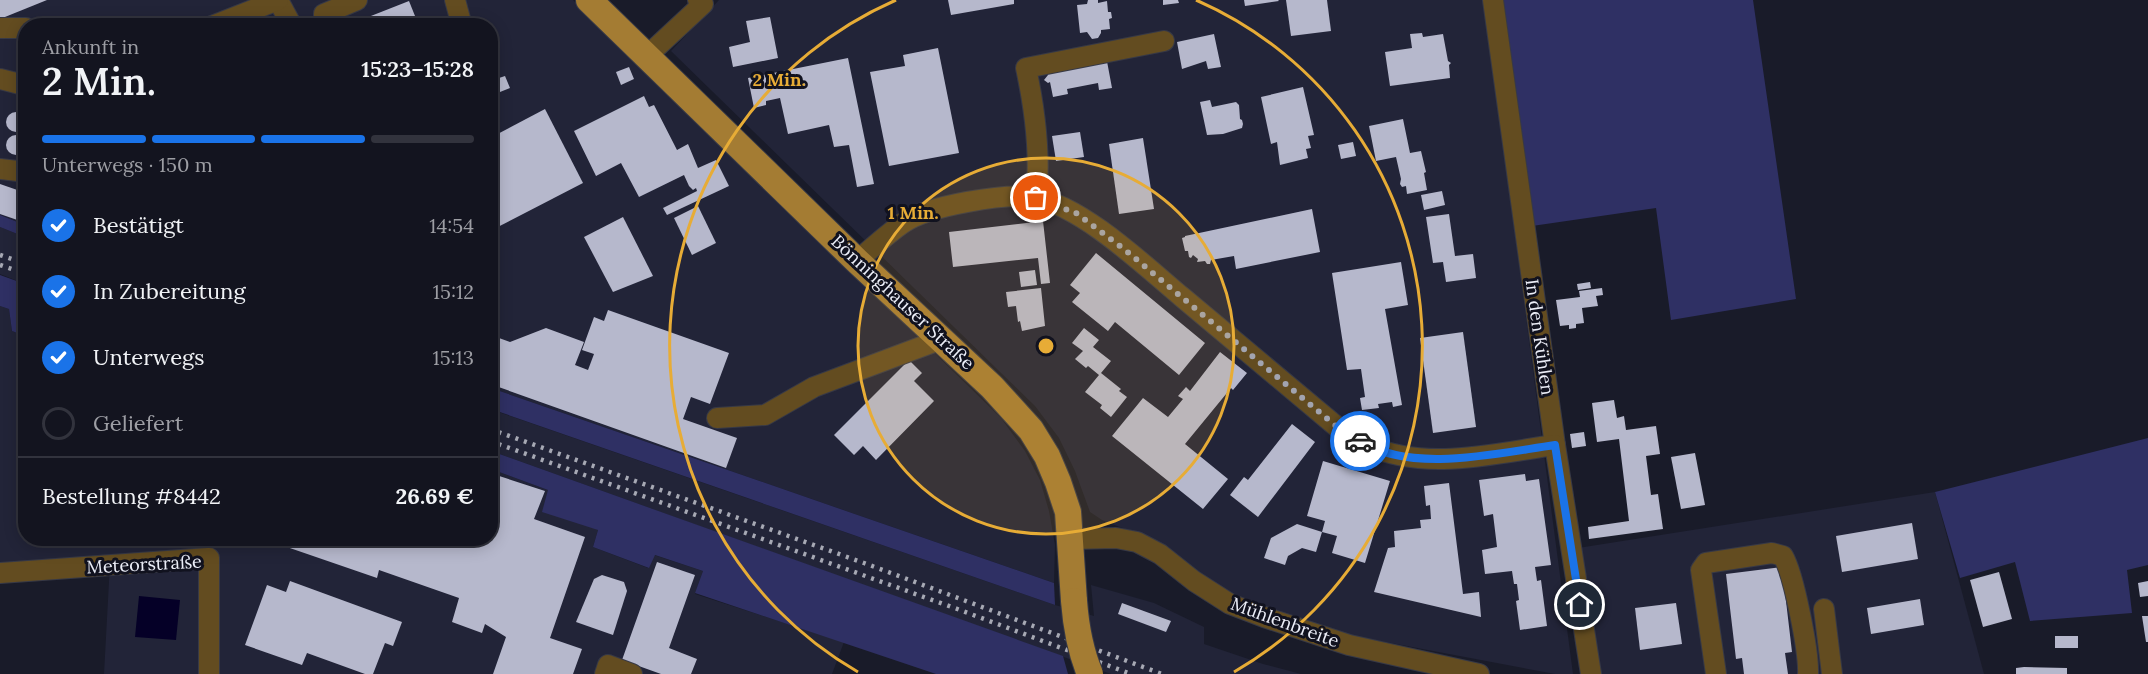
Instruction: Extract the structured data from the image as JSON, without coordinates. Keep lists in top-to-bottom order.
{
  "streets": {
    "main road": ["Bönninghauser Straße"],
    "street": ["In den Kühlen", "Meteorstraße", "Mühlenbreite"]
  },
  "crossings": [
    ["Bönninghauser Straße", "Mühlenbreite"]
  ],
  "page": {
    "heading": ["2 Min.", "Ankunft in", "15:23–15:28"],
    "panel": ["Bestellung #8442", "26.69 €"],
    "bar": "Unterwegs · 150 m",
    "list": [
      ["Bestätigt", "14:54"],
      ["In Zubereitung", "15:12"],
      ["Unterwegs", "15:13"],
      "Geliefert"
    ]
  },
  "rings": ["2 Min.", "1 Min."]
}
